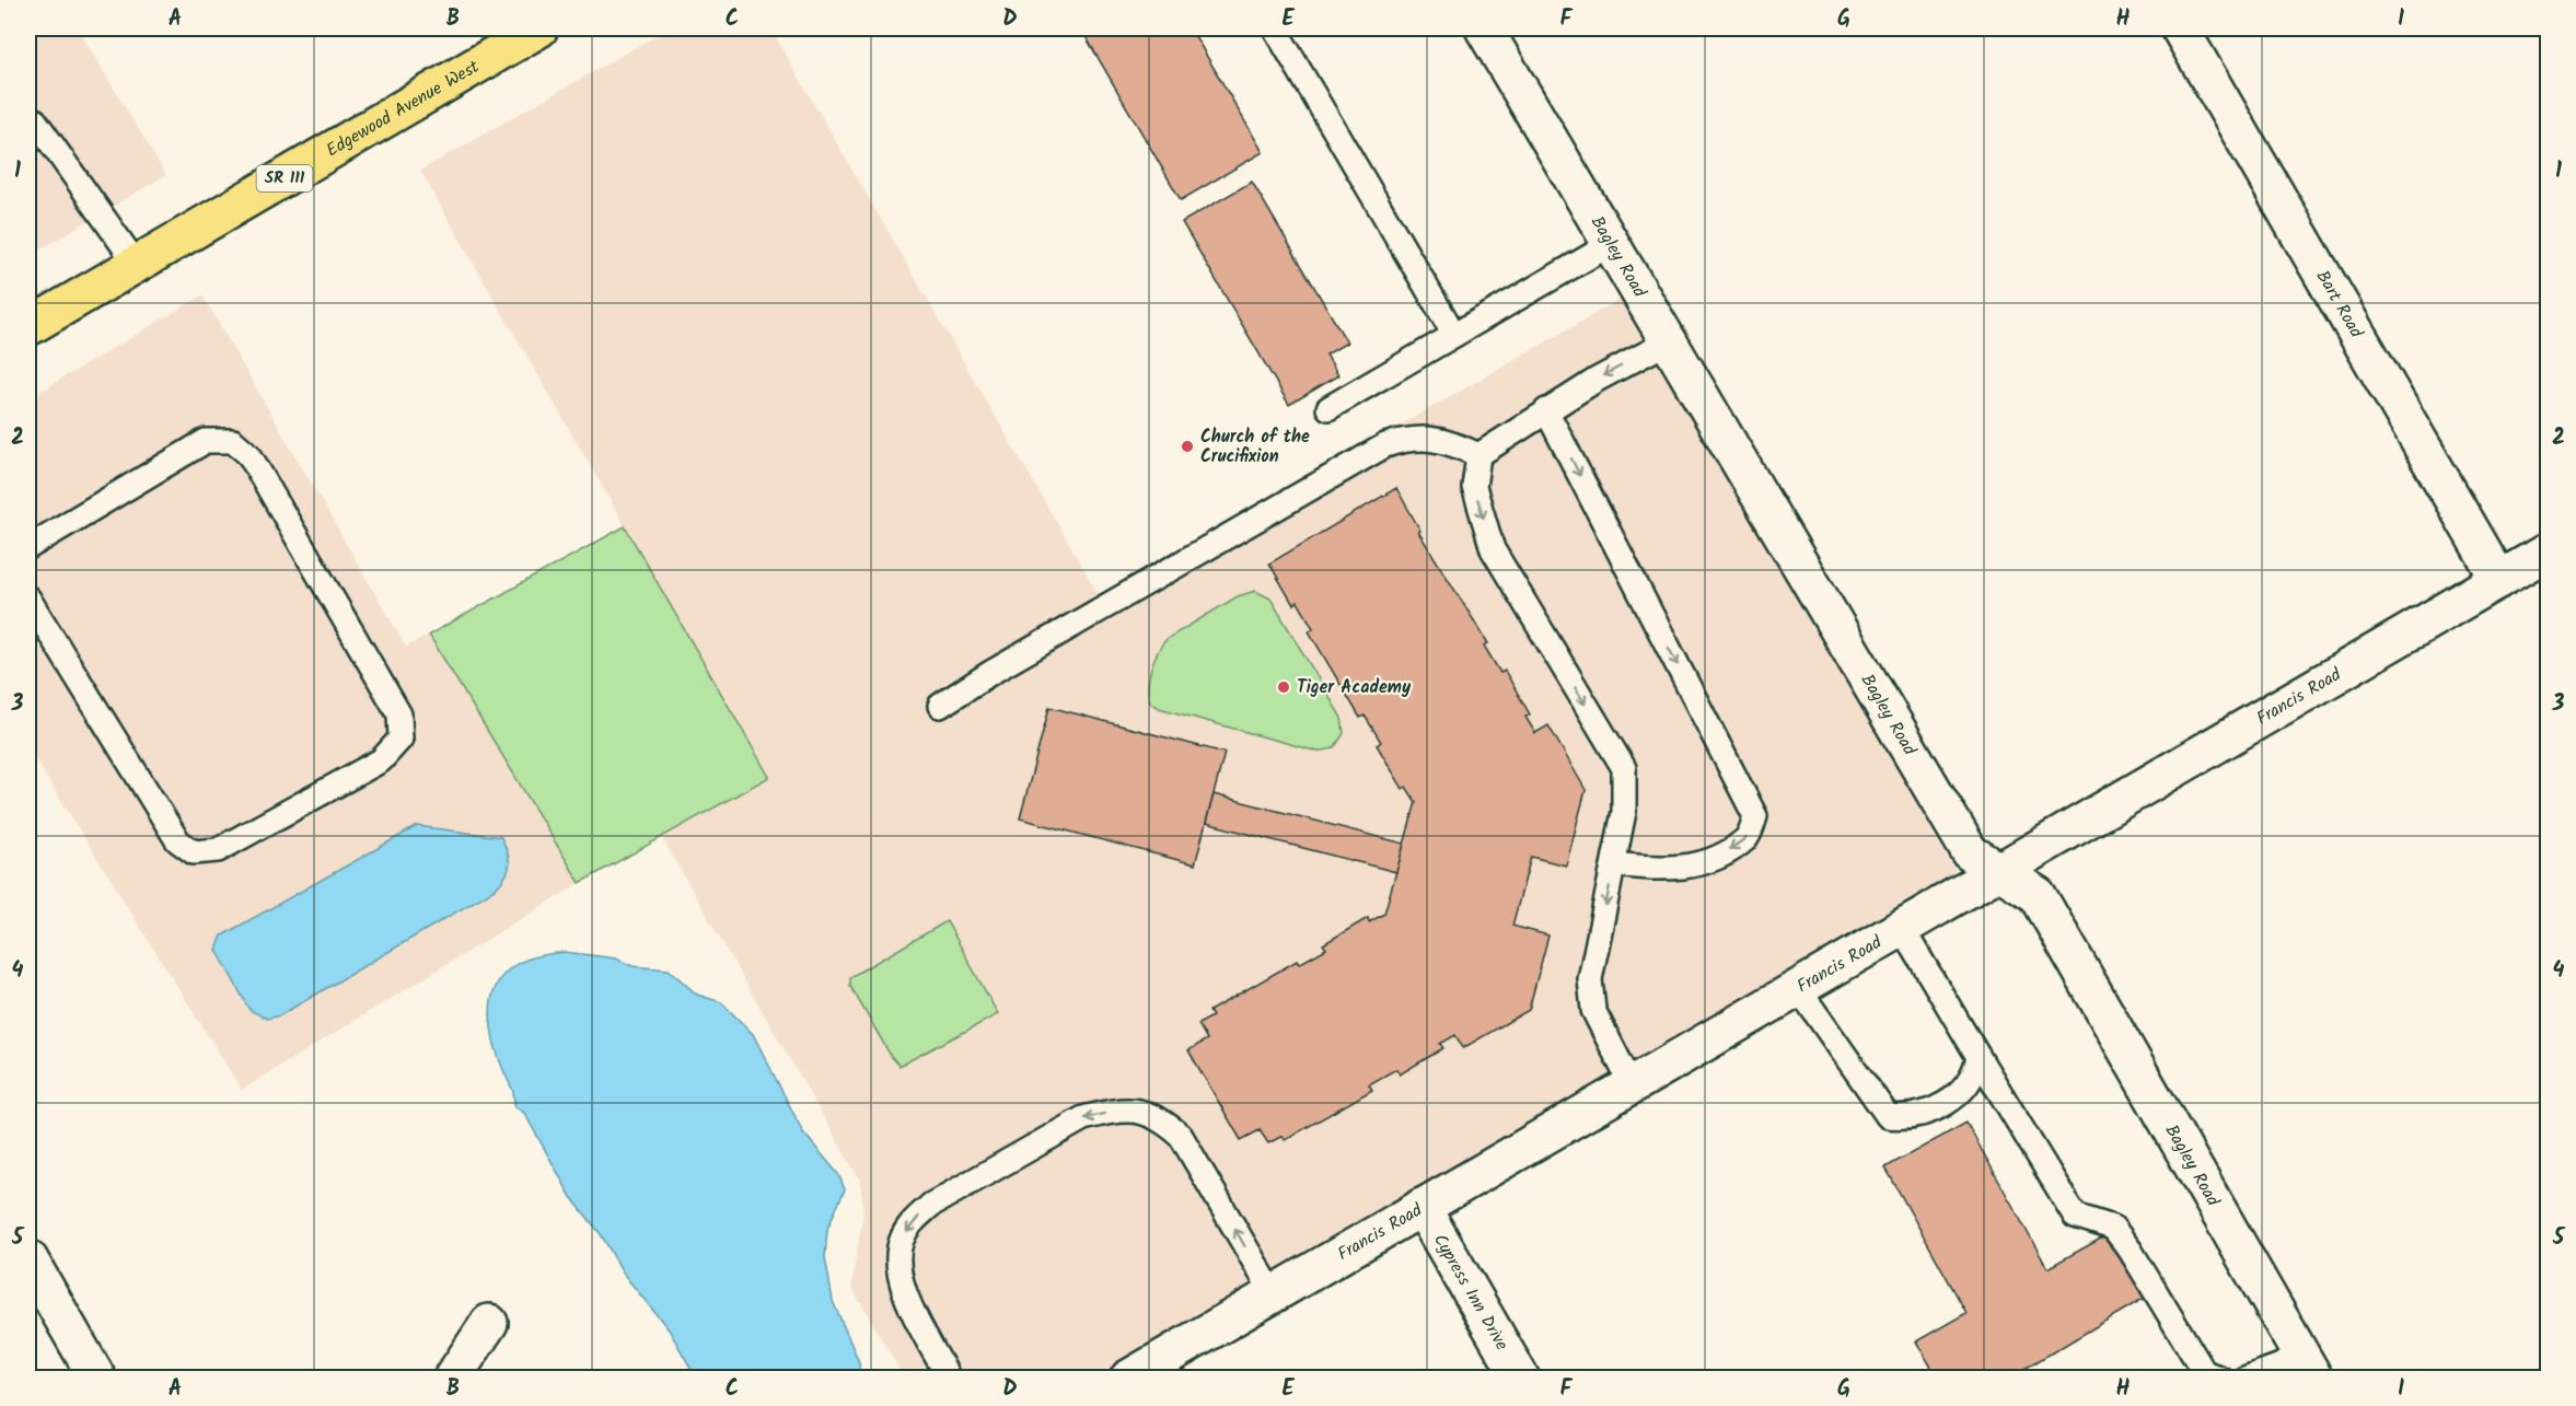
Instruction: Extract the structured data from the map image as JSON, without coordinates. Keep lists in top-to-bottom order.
{
  "streets": {
    "main road": ["Edgewood Avenue West", "SR 111"],
    "street": [
      "Bagley Road",
      "Bart Road",
      "Francis Road",
      "Cypress Inn Drive"
    ]
  },
  "crossings": [
    ["Bagley Road", "Francis Road"],
    ["Bart Road", "Francis Road"],
    ["Francis Road", "Cypress Inn Drive"]
  ],
  "places": ["Church of the Crucifixion", "Tiger Academy"],
  "grid": {
    "columns": [
      "A",
      "B",
      "C",
      "D",
      "E",
      "F",
      "G",
      "H",
      "I"
    ],
    "rows": [
      "1",
      "2",
      "3",
      "4",
      "5"
    ]
  }
}
